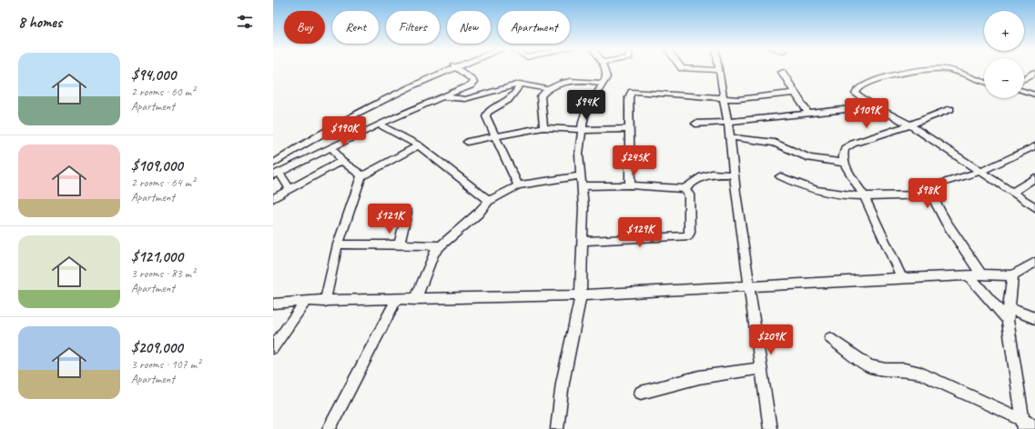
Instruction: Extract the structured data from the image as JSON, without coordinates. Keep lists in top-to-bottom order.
{
  "page": {
    "heading": "8 homes",
    "map_buttons": ["+", "−"],
    "chip": [
      "Buy",
      "Rent",
      "Filters",
      "New",
      "Apartment"
    ],
    "list": [
      {
        "name": "$94,000",
        "note": "2 rooms · 60 m² · Apartment"
      },
      {
        "name": "$109,000",
        "note": "2 rooms · 64 m² · Apartment"
      },
      {
        "name": "$121,000",
        "note": "3 rooms · 83 m² · Apartment"
      },
      {
        "name": "$209,000",
        "note": "3 rooms · 107 m² · Apartment"
      }
    ],
    "price": [
      "$94K",
      "$109K",
      "$190K",
      "$245K",
      "$98K",
      "$121K",
      "$129K",
      "$209K"
    ]
  }
}
